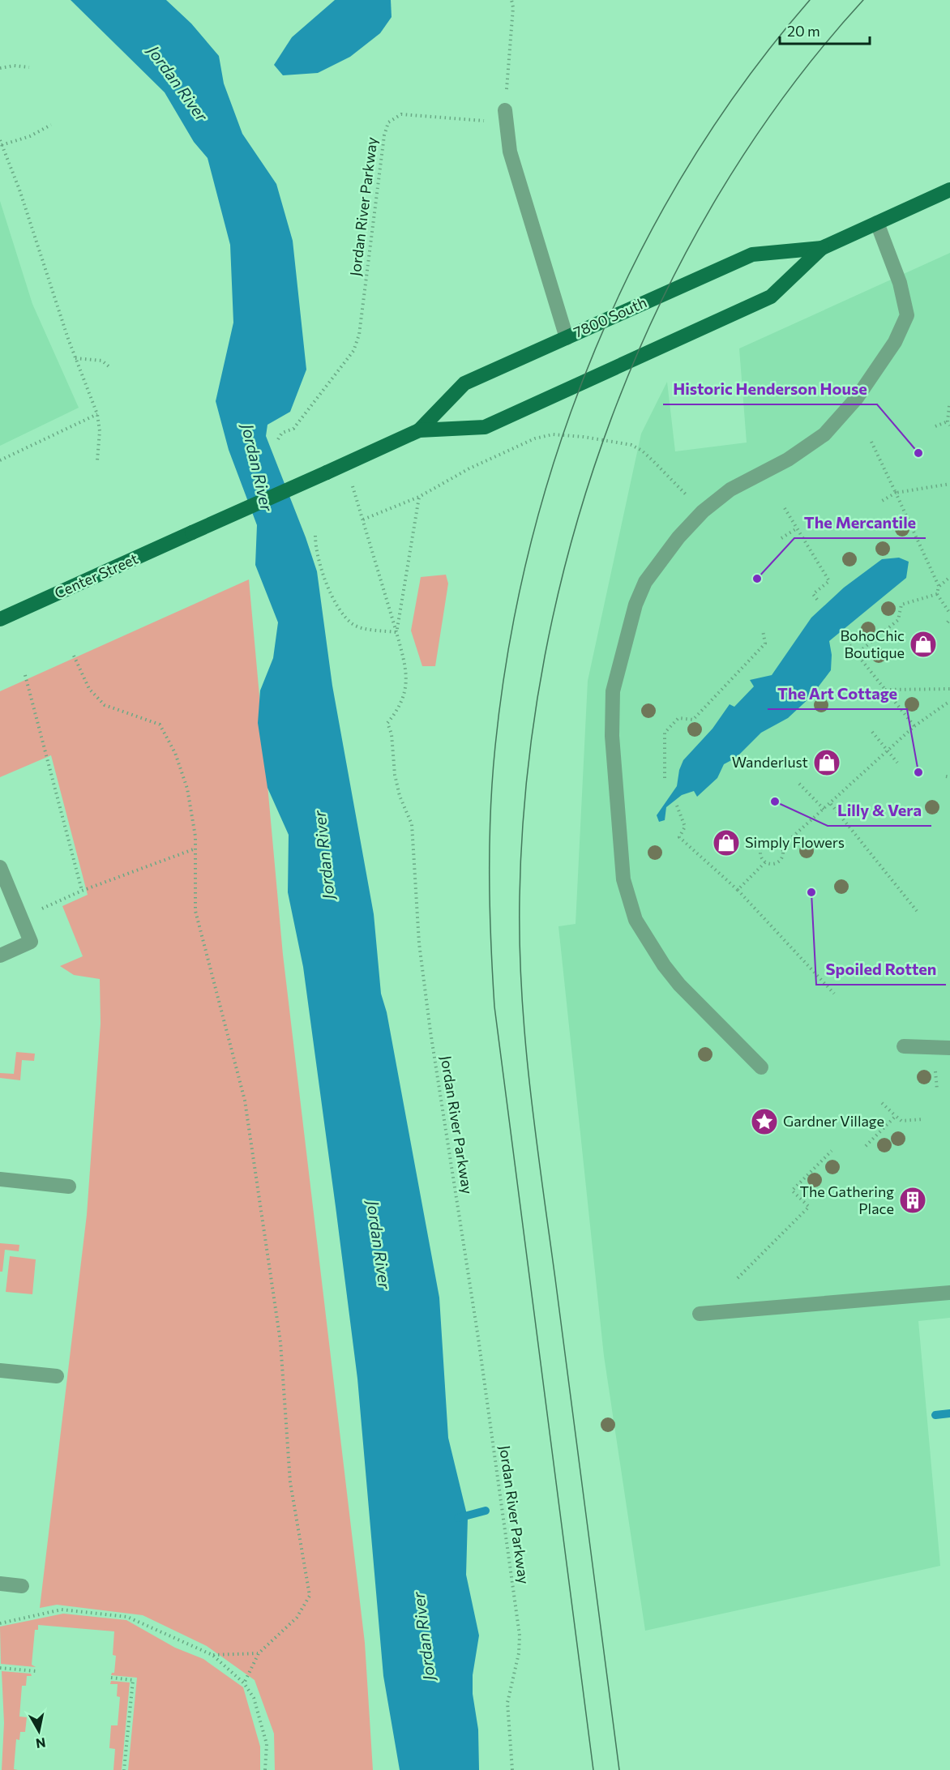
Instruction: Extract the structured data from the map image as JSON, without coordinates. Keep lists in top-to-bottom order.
{
  "streets": {
    "main road": ["7800 South", "Center Street"],
    "path": ["Jordan River Parkway"]
  },
  "crossings": [
    ["Jordan River Parkway", "7800 South"],
    ["7800 South", "Center Street"]
  ],
  "water": ["Jordan River"],
  "places": {
    "other": [
      "Historic Henderson House",
      "The Mercantile",
      "The Art Cottage",
      "Lilly & Vera",
      "Spoiled Rotten"
    ],
    "shop": ["BohoChic Boutique", "Wanderlust", "Simply Flowers"],
    "place": ["Gardner Village"],
    "building": ["The Gathering Place"]
  },
  "scale_bar": "20 m",
  "north": "bottom"
}
